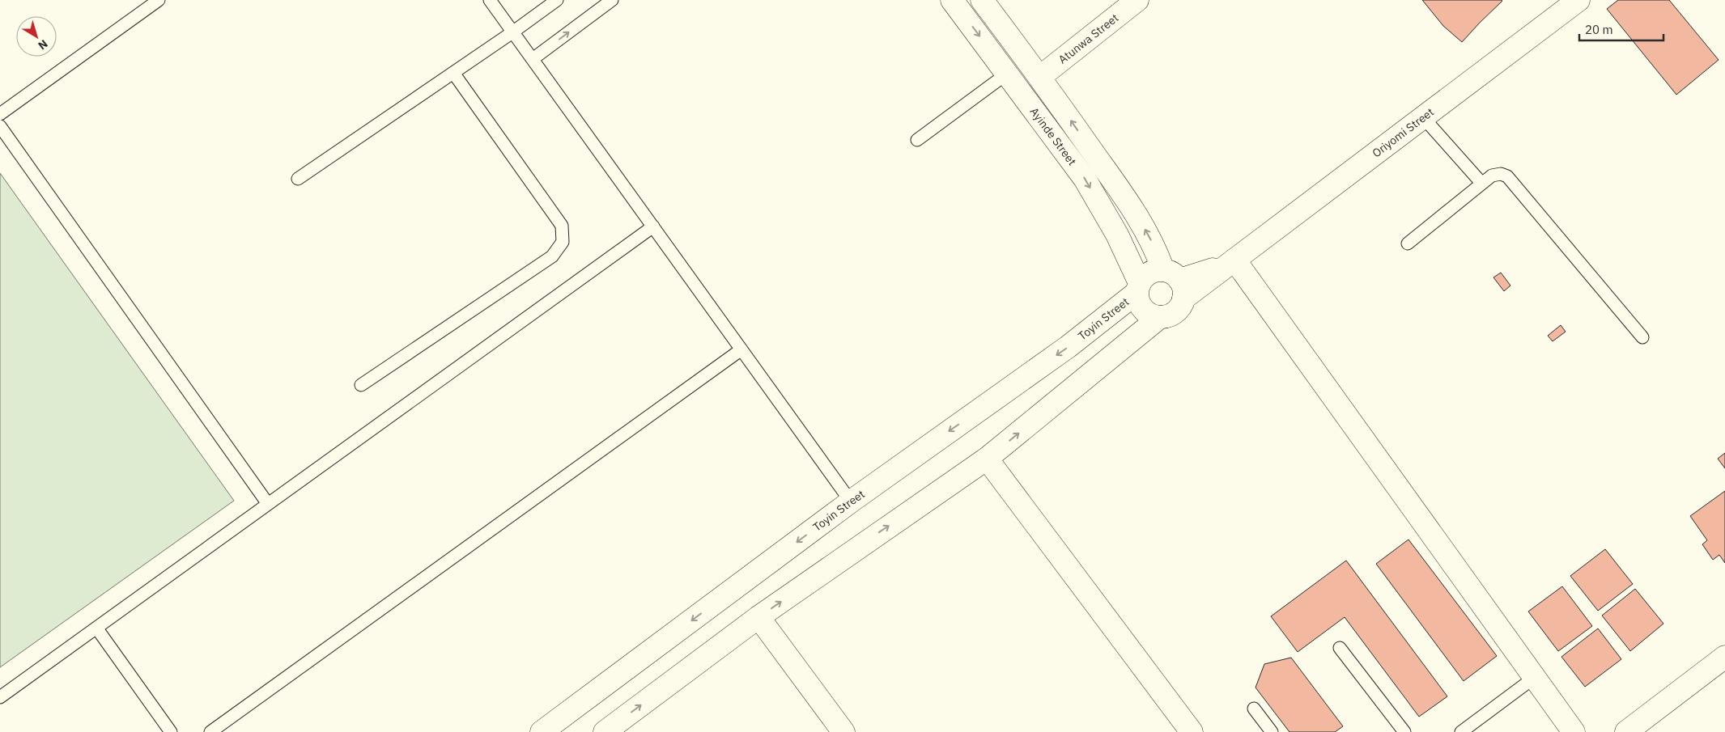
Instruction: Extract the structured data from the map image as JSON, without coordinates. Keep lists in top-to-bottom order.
{
  "streets": {
    "street": [
      "Atunwa Street",
      "Oriyomi Street",
      "Ayinde Street",
      "Toyin Street"
    ]
  },
  "crossings": [
    ["Atunwa Street", "Ayinde Street"],
    ["Ayinde Street", "Toyin Street"]
  ],
  "scale_bar": "20 m",
  "north": "bottom right"
}
